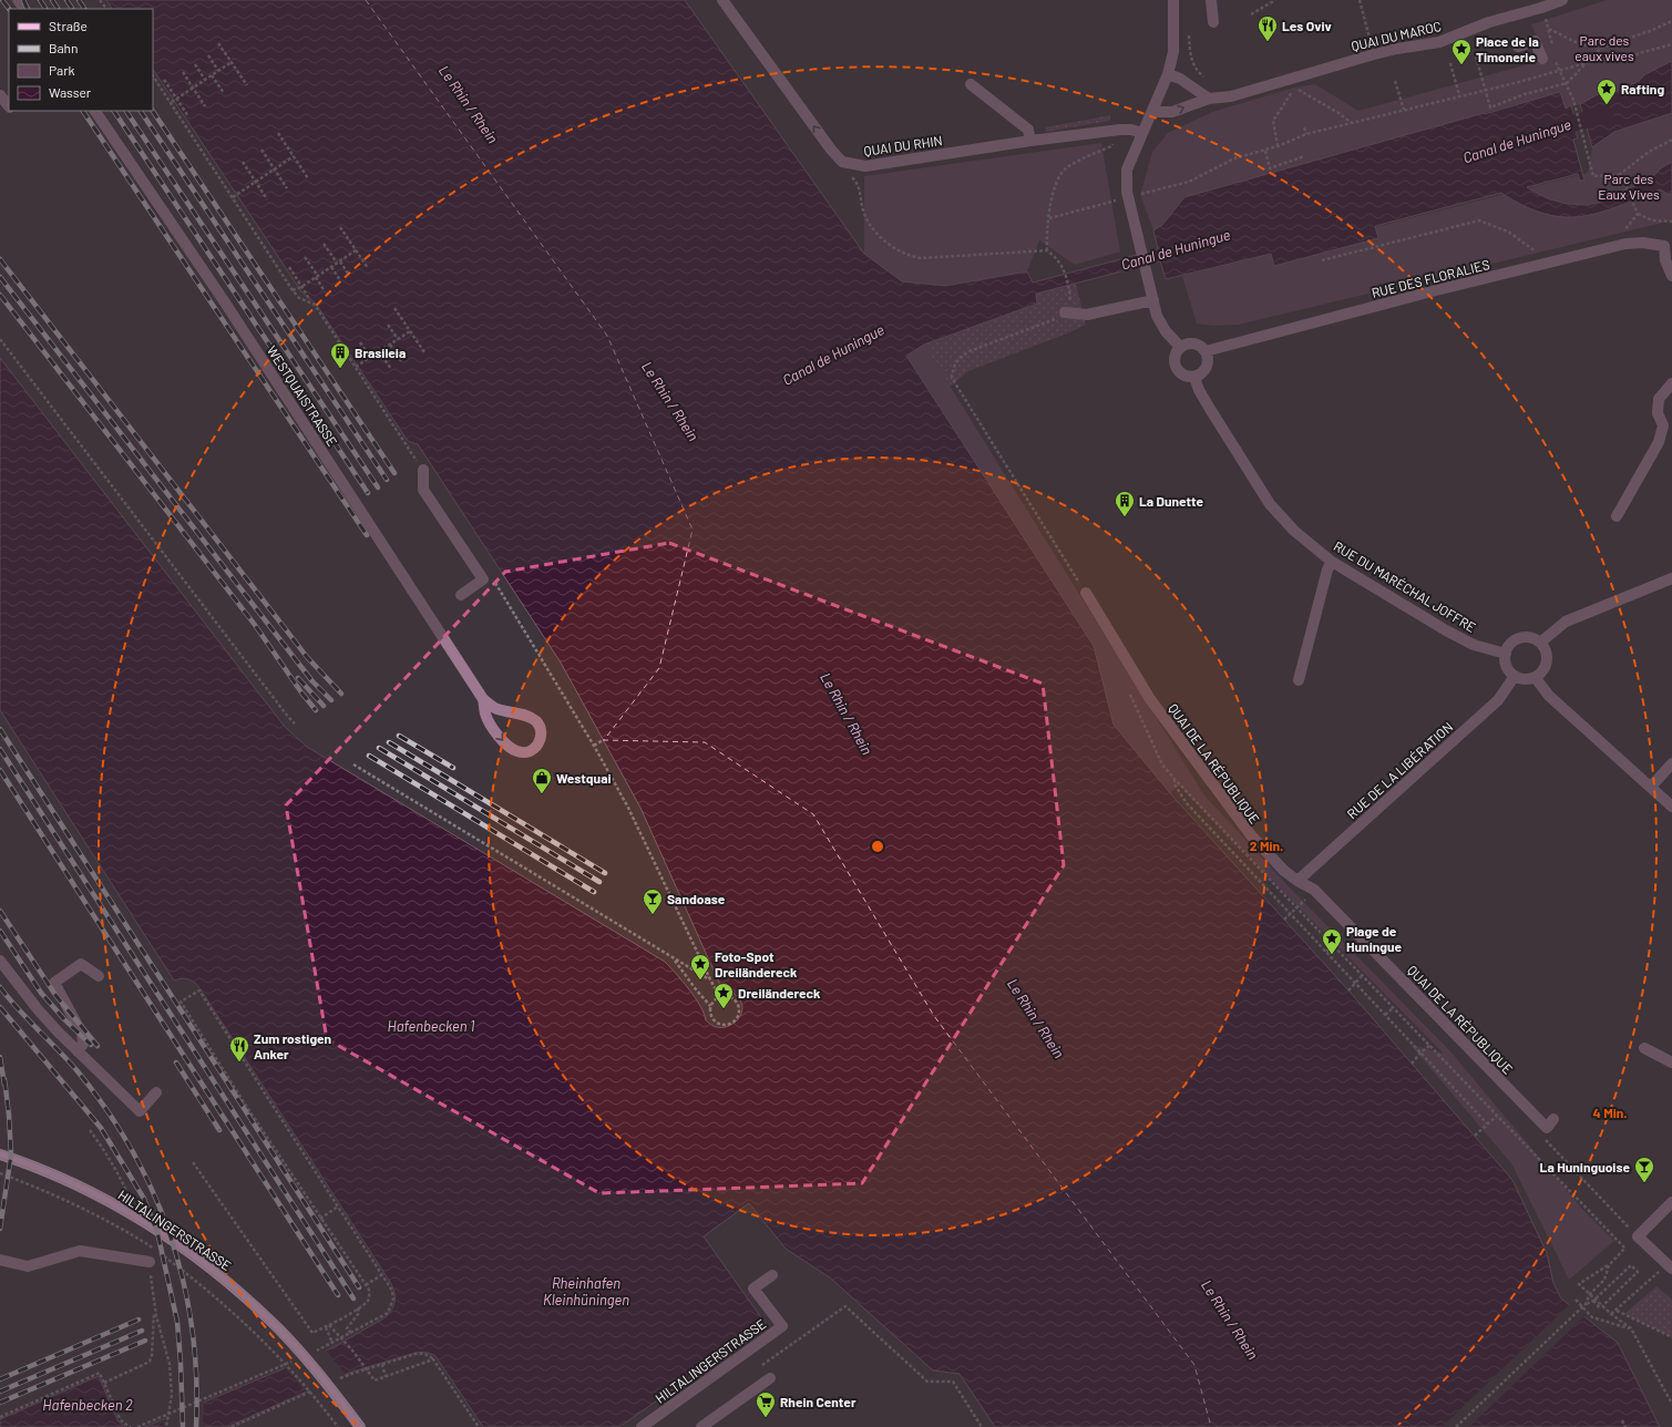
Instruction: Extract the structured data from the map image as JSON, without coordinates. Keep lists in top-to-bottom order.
{
  "streets": {
    "main road": ["HILTALINGERSTRASSE"],
    "street": [
      "QUAI DU MAROC",
      "QUAI DU RHIN",
      "RUE DES FLORALIES",
      "WESTQUAISTRASSE",
      "RUE DU MARÉCHAL JOFFRE",
      "QUAI DE LA RÉPUBLIQUE",
      "RUE DE LA LIBÉRATION"
    ]
  },
  "crossings": [
    ["RUE DES FLORALIES", "RUE DU MARÉCHAL JOFFRE"],
    ["RUE DU MARÉCHAL JOFFRE", "RUE DE LA LIBÉRATION"],
    ["QUAI DE LA RÉPUBLIQUE", "RUE DE LA LIBÉRATION"]
  ],
  "one_way": ["QUAI DU RHIN"],
  "water": [
    "Le Rhin / Rhein",
    "Canal de Huningue",
    "Hafenbecken 1",
    "Rheinhafen Kleinhüningen",
    "Hafenbecken 2"
  ],
  "parks": ["Parc des eaux vives", "Parc des Eaux Vives"],
  "places": {
    "restaurant": ["Les Oviv", "Zum rostigen Anker"],
    "place": [
      "Place de la Timonerie",
      "Rafting",
      "Plage de Huningue",
      "Foto-Spot Dreiländereck",
      "Dreiländereck"
    ],
    "building": ["Brasileia", "La Dunette"],
    "shop": ["Westquai"],
    "bar": ["Sandoase", "La Huninguoise"],
    "supermarket": ["Rhein Center"]
  },
  "legend": [
    "Straße",
    "Bahn",
    "Park",
    "Wasser"
  ],
  "rings": ["2 Min.", "4 Min."]
}
